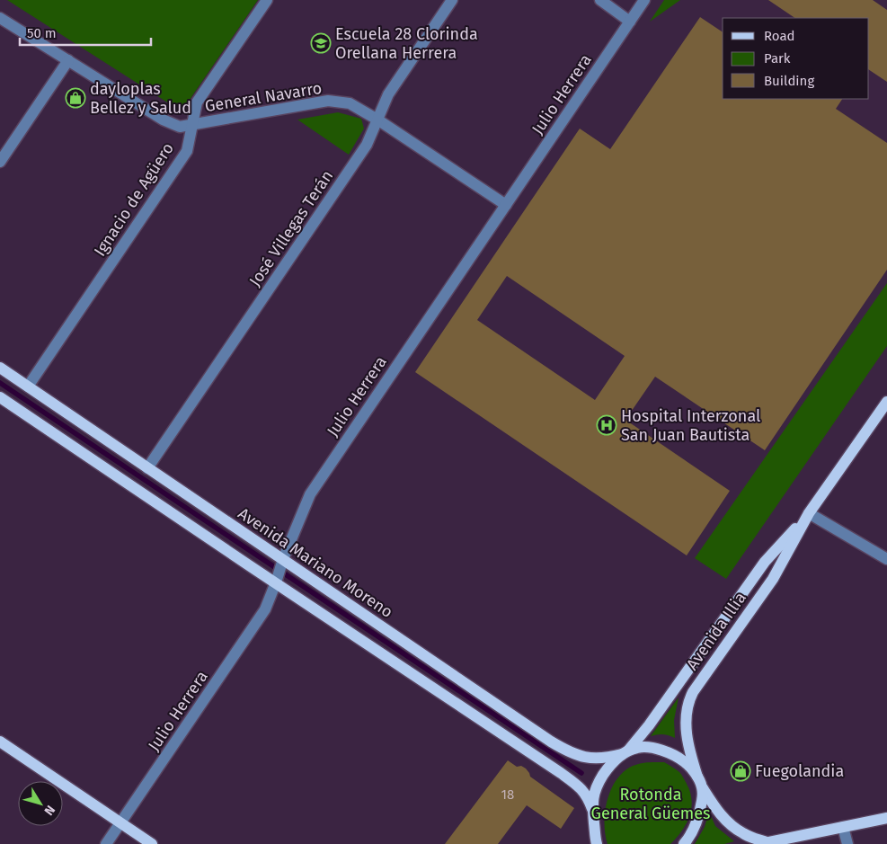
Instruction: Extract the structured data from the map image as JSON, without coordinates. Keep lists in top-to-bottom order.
{
  "streets": {
    "main road": ["Avenida Mariano Moreno", "Avenida Illia"],
    "street": [
      "Julio Herrera",
      "General Navarro",
      "Ignacio de Agüero",
      "José Villegas Terán"
    ]
  },
  "crossings": [
    ["Julio Herrera", "General Navarro"],
    ["Julio Herrera", "Avenida Mariano Moreno"],
    ["General Navarro", "Ignacio de Agüero"],
    ["General Navarro", "José Villegas Terán"],
    ["Ignacio de Agüero", "Avenida Mariano Moreno"],
    ["José Villegas Terán", "Avenida Mariano Moreno"],
    ["Avenida Mariano Moreno", "Avenida Illia"]
  ],
  "parks": ["Rotonda General Güemes"],
  "places": {
    "school or university": ["Escuela 28 Clorinda Orellana Herrera"],
    "shop": ["dayloplas Bellez y Salud", "Fuegolandia"],
    "hospital": ["Hospital Interzonal San Juan Bautista"]
  },
  "house_numbers": ["18"],
  "legend": ["Road", "Park", "Building"],
  "scale_bar": "50 m",
  "north": "bottom right"
}
